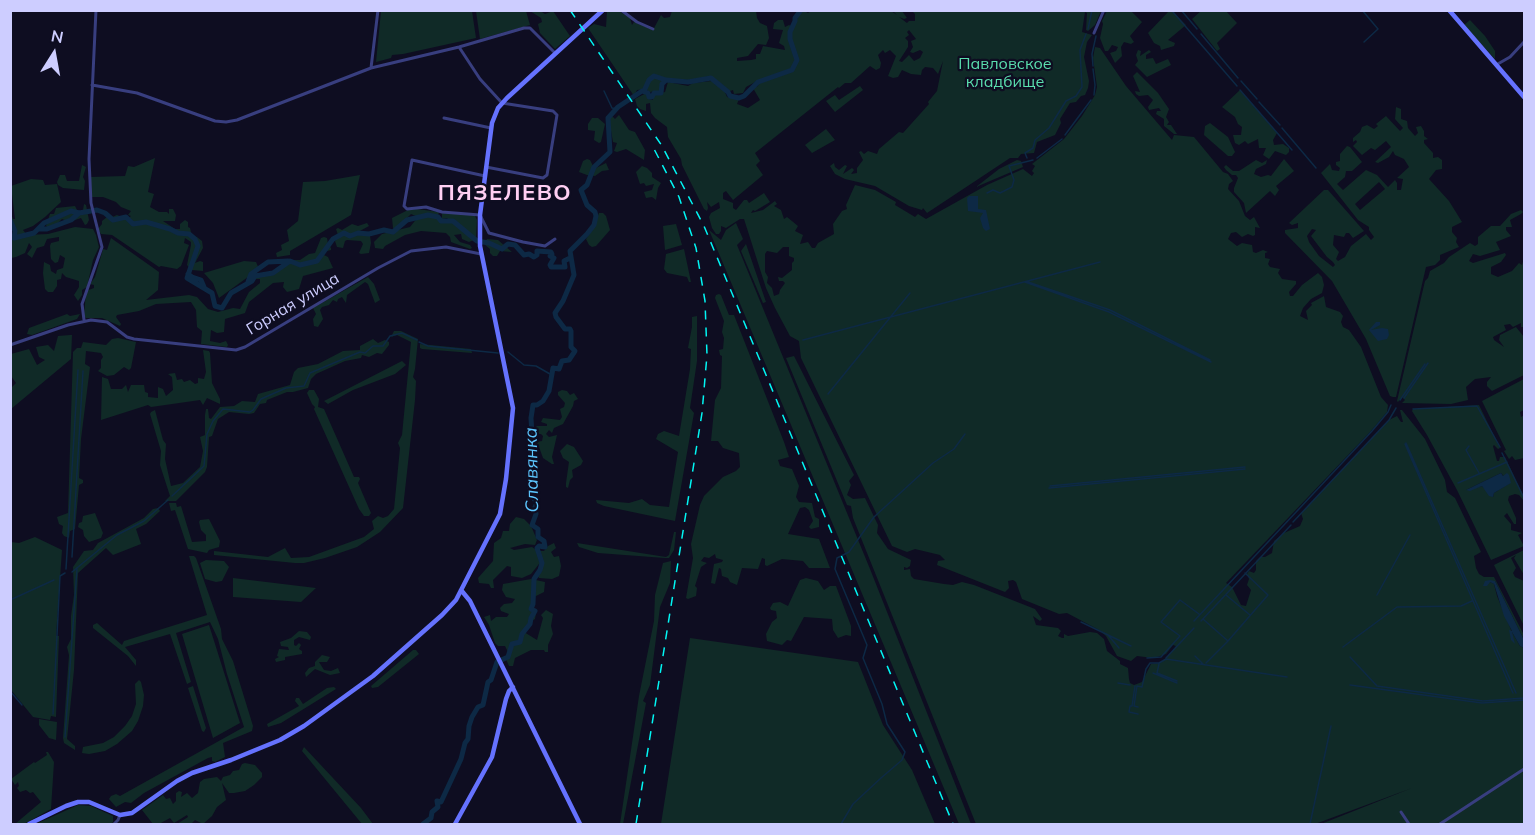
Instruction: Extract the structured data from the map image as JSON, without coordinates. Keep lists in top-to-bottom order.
{
  "streets": {
    "street": ["Горная улица"]
  },
  "districts": ["ПЯЗЕЛЕВО"],
  "water": ["Славянка"],
  "parks": ["Павловское кладбище"],
  "north": "top"
}
